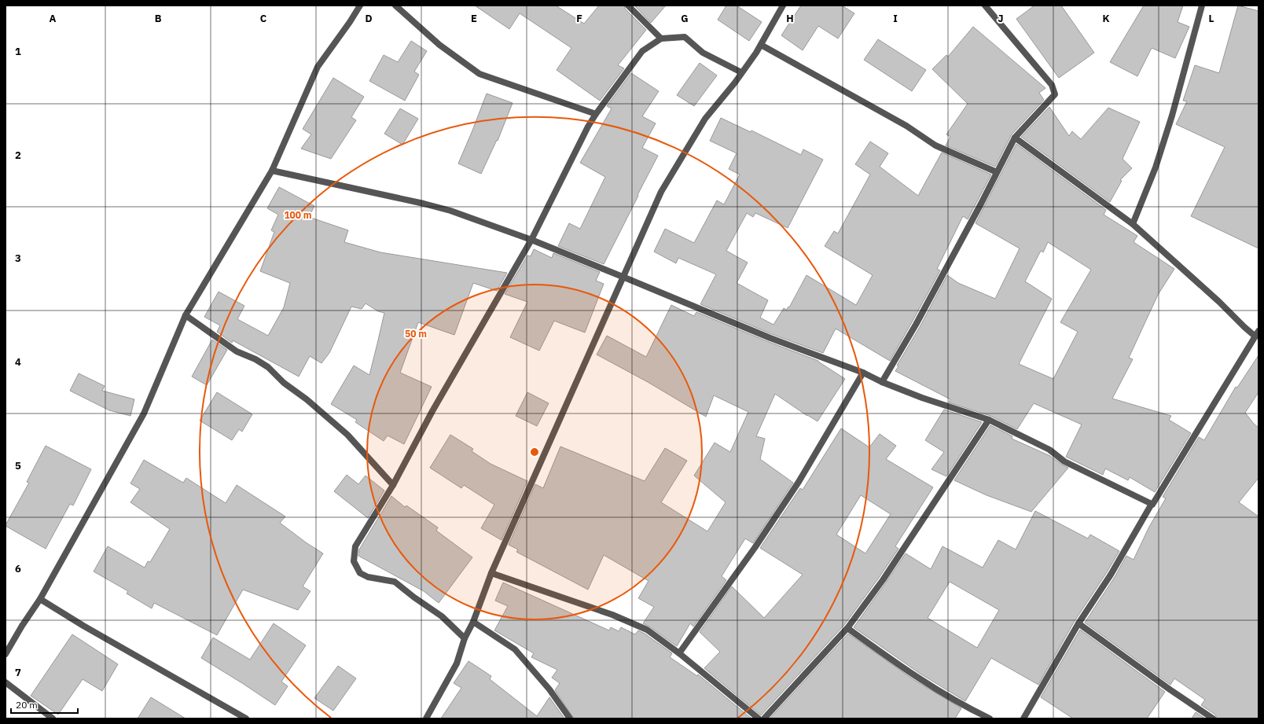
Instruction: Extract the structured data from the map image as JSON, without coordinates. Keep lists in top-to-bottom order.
{
  "scale_bar": "20 m",
  "grid": {
    "columns": [
      "A",
      "B",
      "C",
      "D",
      "E",
      "F",
      "G",
      "H",
      "I",
      "J",
      "K",
      "L"
    ],
    "rows": [
      "1",
      "2",
      "3",
      "4",
      "5",
      "6",
      "7"
    ]
  },
  "rings": ["100 m", "50 m"]
}
